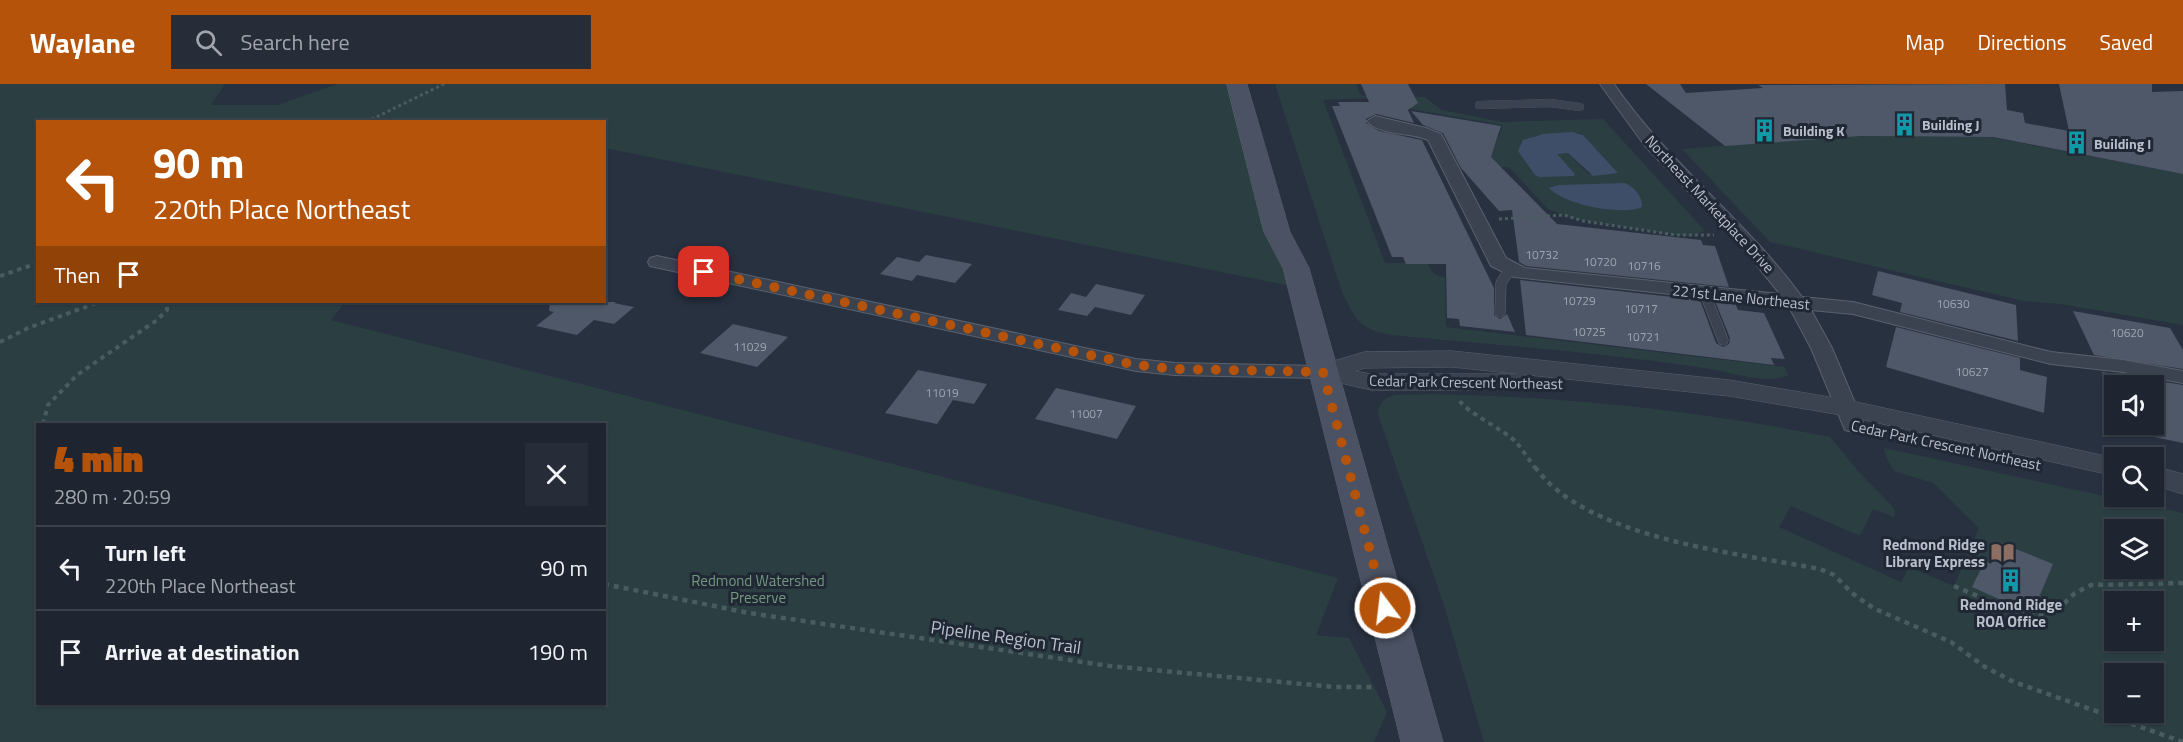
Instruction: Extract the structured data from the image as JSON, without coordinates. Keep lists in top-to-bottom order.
{
  "streets": {
    "street": ["Northeast Marketplace Drive", "221st Lane Northeast", "Cedar Park Crescent Northeast"],
    "path": ["Pipeline Region Trail"]
  },
  "crossings": [
    ["Northeast Marketplace Drive", "221st Lane Northeast"],
    ["Northeast Marketplace Drive", "Cedar Park Crescent Northeast"]
  ],
  "parks": ["Redmond Watershed Preserve"],
  "places": {
    "building": [
      "Building J",
      "Building K",
      "Building I",
      "Redmond Ridge ROA Office"
    ],
    "library": ["Redmond Ridge Library Express"]
  },
  "house_numbers": [
    "10732",
    "10720",
    "10716",
    "10729",
    "10630",
    "10717",
    "10725",
    "10620",
    "10721",
    "11029",
    "10627",
    "11019",
    "11007"
  ],
  "page": {
    "header": "Waylane",
    "search": "Search here",
    "nav": ["Map", "Directions", "Saved"],
    "turn": ["90 m", "220th Place Northeast"],
    "then": "Then",
    "map_buttons": ["+", "−"],
    "heading": ["4 min", "280 m · 20:59"],
    "list": [
      {
        "name": "Turn left",
        "note": "220th Place Northeast",
        "value": "90 m"
      },
      {
        "name": "Arrive at destination",
        "value": "190 m"
      }
    ]
  }
}
